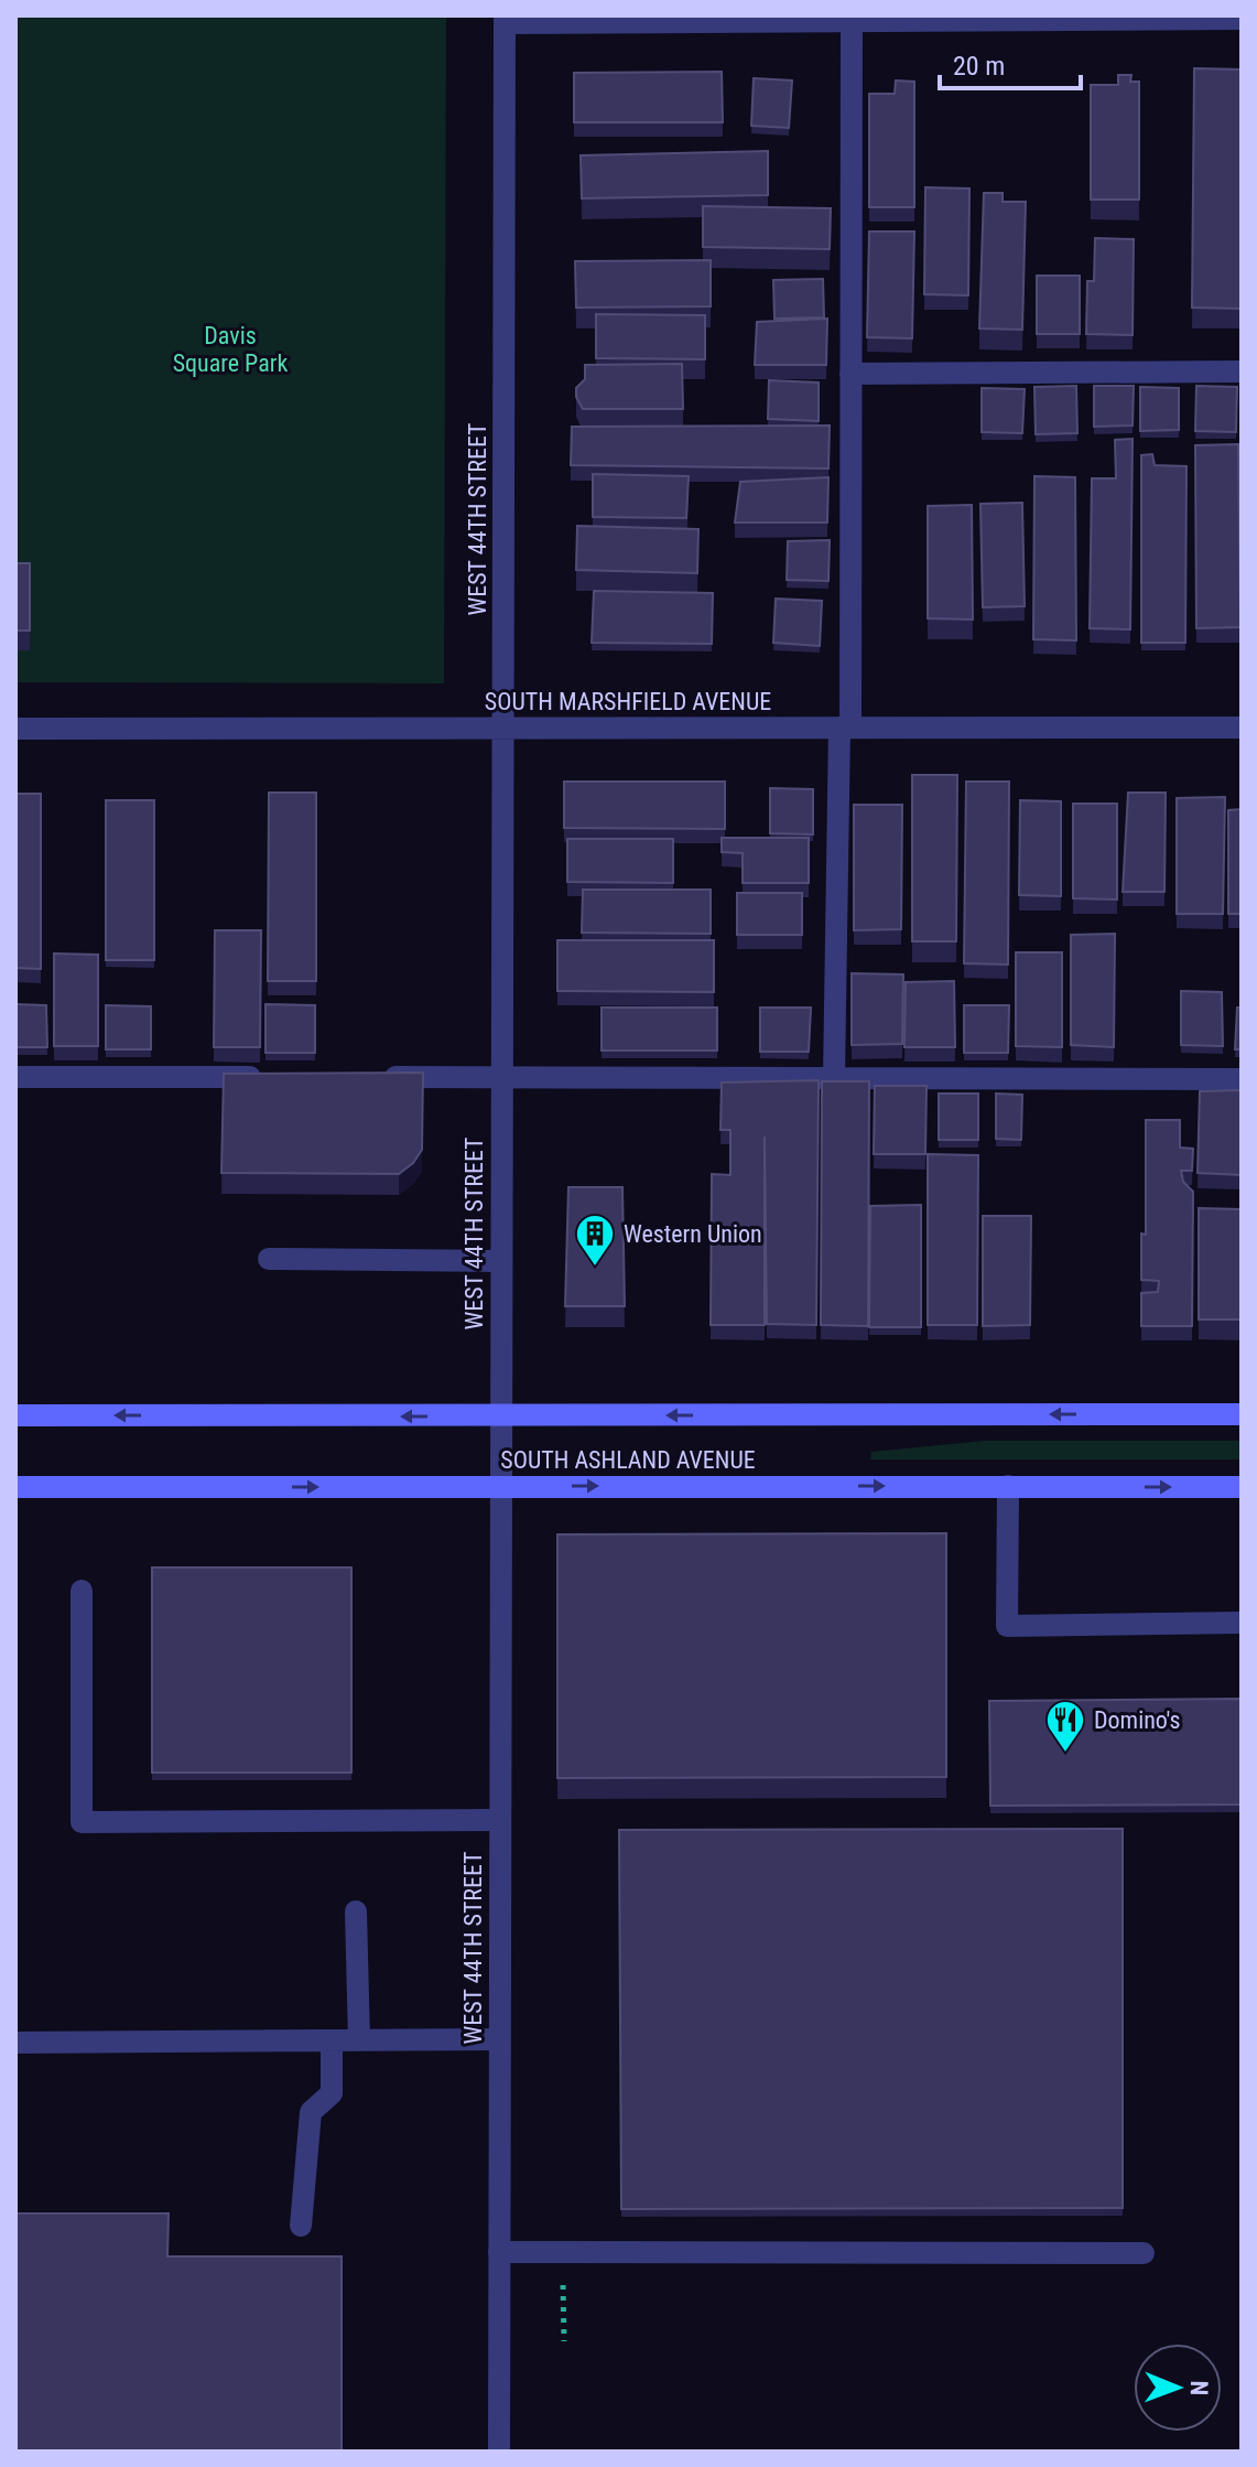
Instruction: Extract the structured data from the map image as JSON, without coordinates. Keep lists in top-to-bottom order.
{
  "streets": {
    "main road": ["SOUTH ASHLAND AVENUE"],
    "street": ["WEST 44TH STREET", "SOUTH MARSHFIELD AVENUE"]
  },
  "crossings": [
    ["WEST 44TH STREET", "SOUTH MARSHFIELD AVENUE"],
    ["WEST 44TH STREET", "SOUTH ASHLAND AVENUE"]
  ],
  "parks": ["Davis Square Park"],
  "places": {
    "building": ["Western Union"],
    "restaurant": ["Domino's"]
  },
  "scale_bar": "20 m",
  "north": "right"
}
